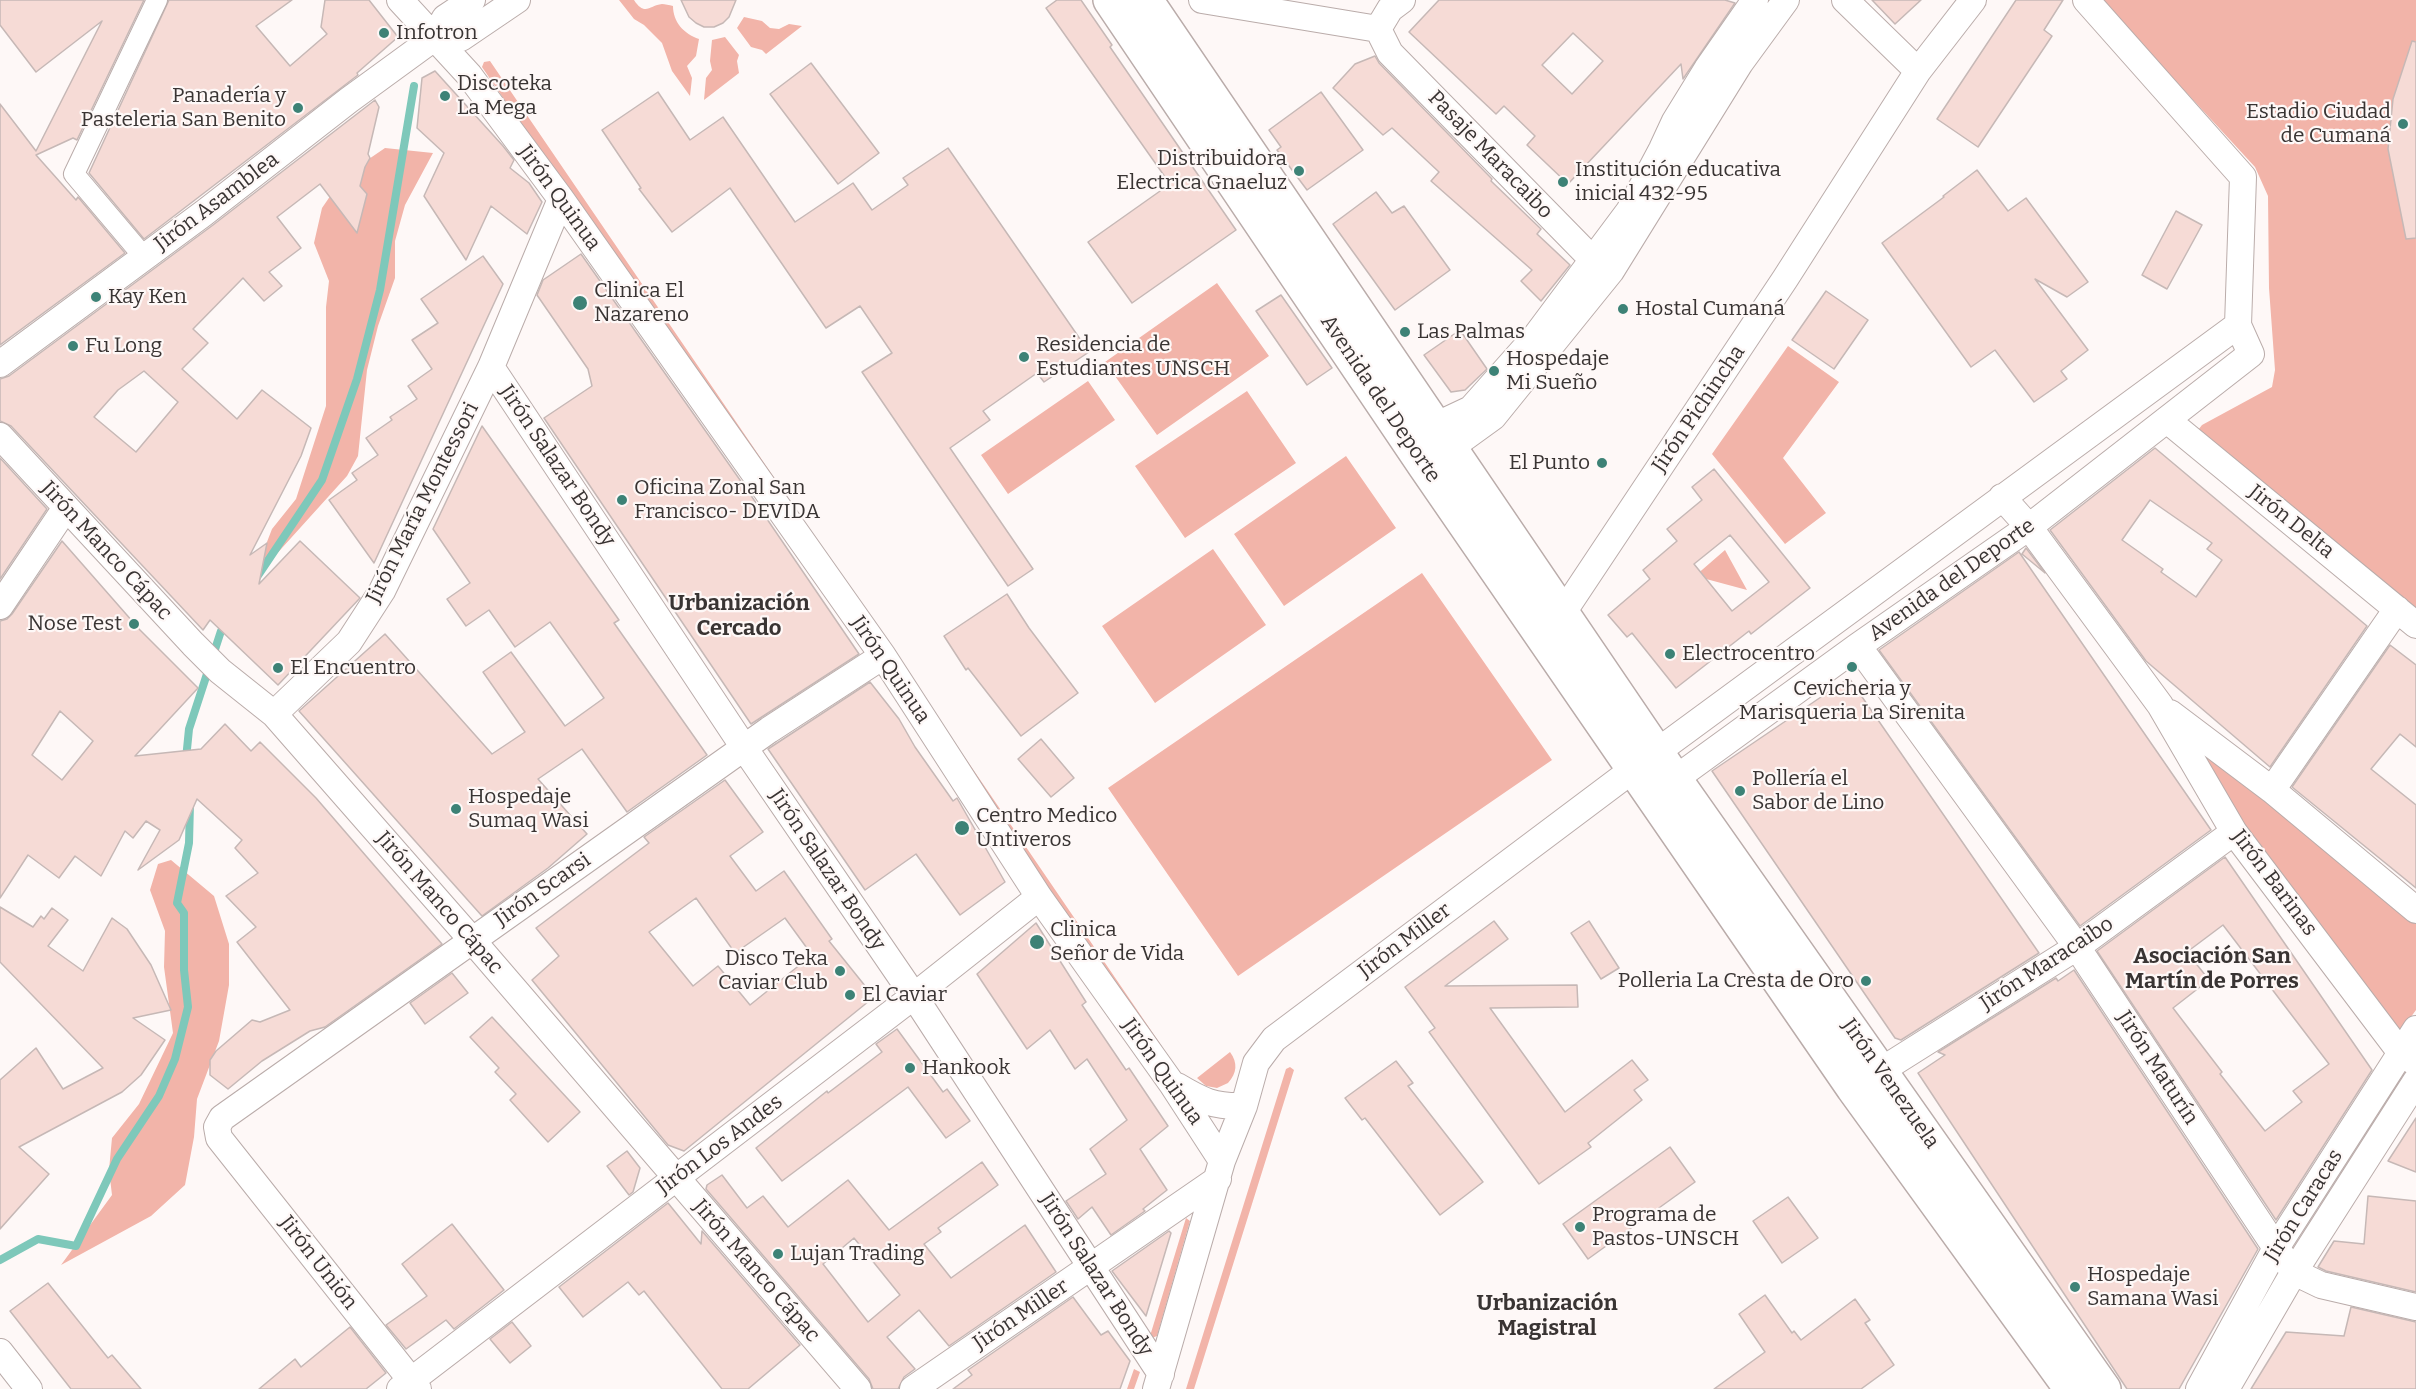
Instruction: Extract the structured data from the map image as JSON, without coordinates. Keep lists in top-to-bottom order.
{
  "streets": {
    "street": [
      "Pasaje Maracaibo",
      "Jirón Quinua",
      "Jirón Asamblea",
      "Avenida del Deporte",
      "Jirón Pichincha",
      "Jirón Salazar Bondy",
      "Jirón María Montessori",
      "Jirón Delta",
      "Jirón Manco Cápac",
      "Jirón Barinas",
      "Jirón Scarsi",
      "Jirón Miller",
      "Jirón Maracaibo",
      "Jirón Maturín",
      "Jirón Venezuela",
      "Jirón Los Andes",
      "Jirón Caracas",
      "Jirón Unión"
    ]
  },
  "crossings": [
    ["Jirón Quinua", "Jirón Asamblea"],
    ["Jirón Quinua", "Jirón María Montessori"],
    ["Jirón Quinua", "Jirón Scarsi"],
    ["Jirón Quinua", "Jirón Miller"],
    ["Jirón Quinua", "Jirón Los Andes"],
    ["Avenida del Deporte", "Jirón Pichincha"],
    ["Avenida del Deporte", "Jirón Delta"],
    ["Avenida del Deporte", "Jirón Barinas"],
    ["Avenida del Deporte", "Jirón Miller"],
    ["Avenida del Deporte", "Jirón Maturín"],
    ["Avenida del Deporte", "Jirón Venezuela"],
    ["Jirón Salazar Bondy", "Jirón María Montessori"],
    ["Jirón Salazar Bondy", "Jirón Scarsi"],
    ["Jirón Salazar Bondy", "Jirón Miller"],
    ["Jirón Salazar Bondy", "Jirón Los Andes"],
    ["Jirón María Montessori", "Jirón Manco Cápac"],
    ["Jirón Manco Cápac", "Jirón Scarsi"],
    ["Jirón Manco Cápac", "Jirón Los Andes"],
    ["Jirón Barinas", "Jirón Maracaibo"],
    ["Jirón Barinas", "Jirón Caracas"],
    ["Jirón Scarsi", "Jirón Unión"],
    ["Jirón Maracaibo", "Jirón Maturín"],
    ["Jirón Maracaibo", "Jirón Venezuela"],
    ["Jirón Maturín", "Jirón Caracas"],
    ["Jirón Los Andes", "Jirón Unión"]
  ],
  "districts": ["Urbanización Cercado", "Asociación San Martín de Porres", "Urbanización Magistral"],
  "places": [
    "Infotron",
    "Discoteka La Mega",
    "Panadería y Pasteleria San Benito",
    "Estadio Ciudad de Cumaná",
    "Distribuidora Electrica Gnaeluz",
    "Institución educativa inicial 432-95",
    "Kay Ken",
    "Clinica El Nazareno",
    "Hostal Cumaná",
    "Las Palmas",
    "Fu Long",
    "Residencia de Estudiantes UNSCH",
    "Hospedaje Mi Sueño",
    "El Punto",
    "Oficina Zonal San Francisco- DEVIDA",
    "Nose Test",
    "Electrocentro",
    "Cevicheria y Marisqueria La Sirenita",
    "El Encuentro",
    "Pollería el Sabor de Lino",
    "Hospedaje Sumaq Wasi",
    "Centro Medico Untiveros",
    "Clinica Señor de Vida",
    "Disco Teka Caviar Club",
    "Polleria La Cresta de Oro",
    "El Caviar",
    "Hankook",
    "Programa de Pastos-UNSCH",
    "Lujan Trading",
    "Hospedaje Samana Wasi"
  ]
}
